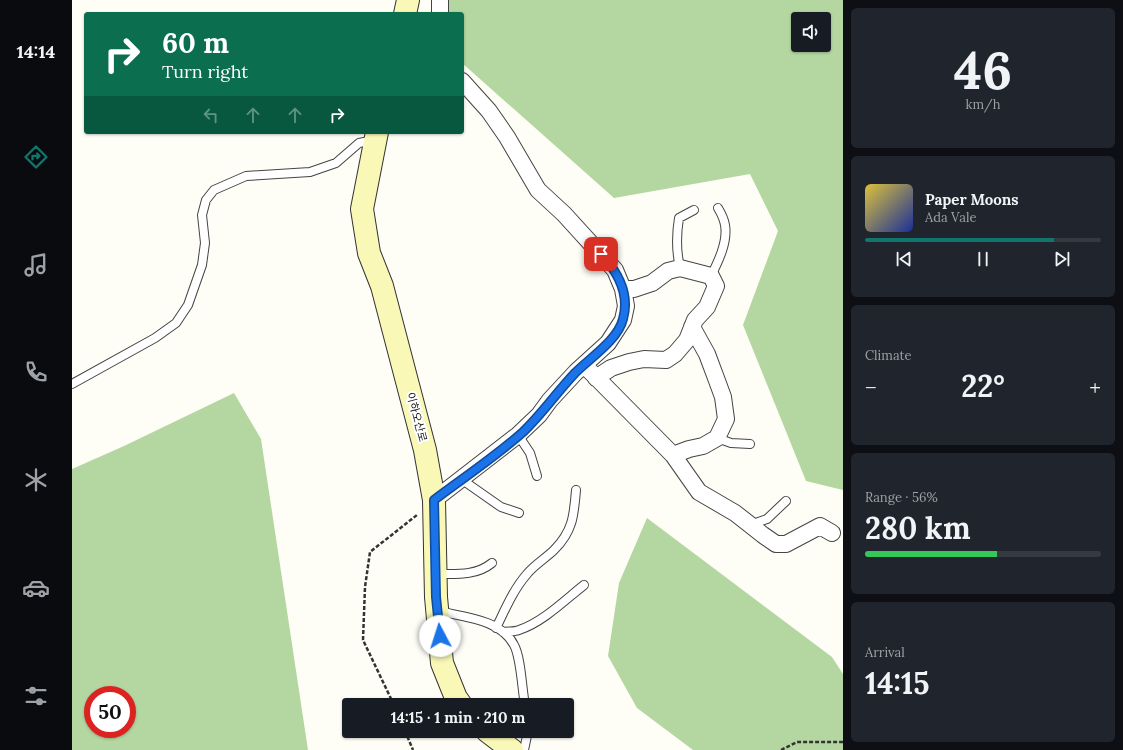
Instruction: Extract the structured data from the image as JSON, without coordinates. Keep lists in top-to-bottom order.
{
  "streets": {
    "main road": ["이하오산로"]
  },
  "page": {
    "tabs": "14:14",
    "tile": [
      ["46", "km/h"],
      "Climate",
      ["Range · 56%", "280 km"],
      ["Arrival", "14:15"]
    ],
    "turn": ["60 m", "Turn right"],
    "song": ["Paper Moons", "Ada Vale"],
    "heat": ["−", "22°", "+"],
    "limit": "50",
    "trip": "14:15 · 1 min · 210 m"
  }
}
